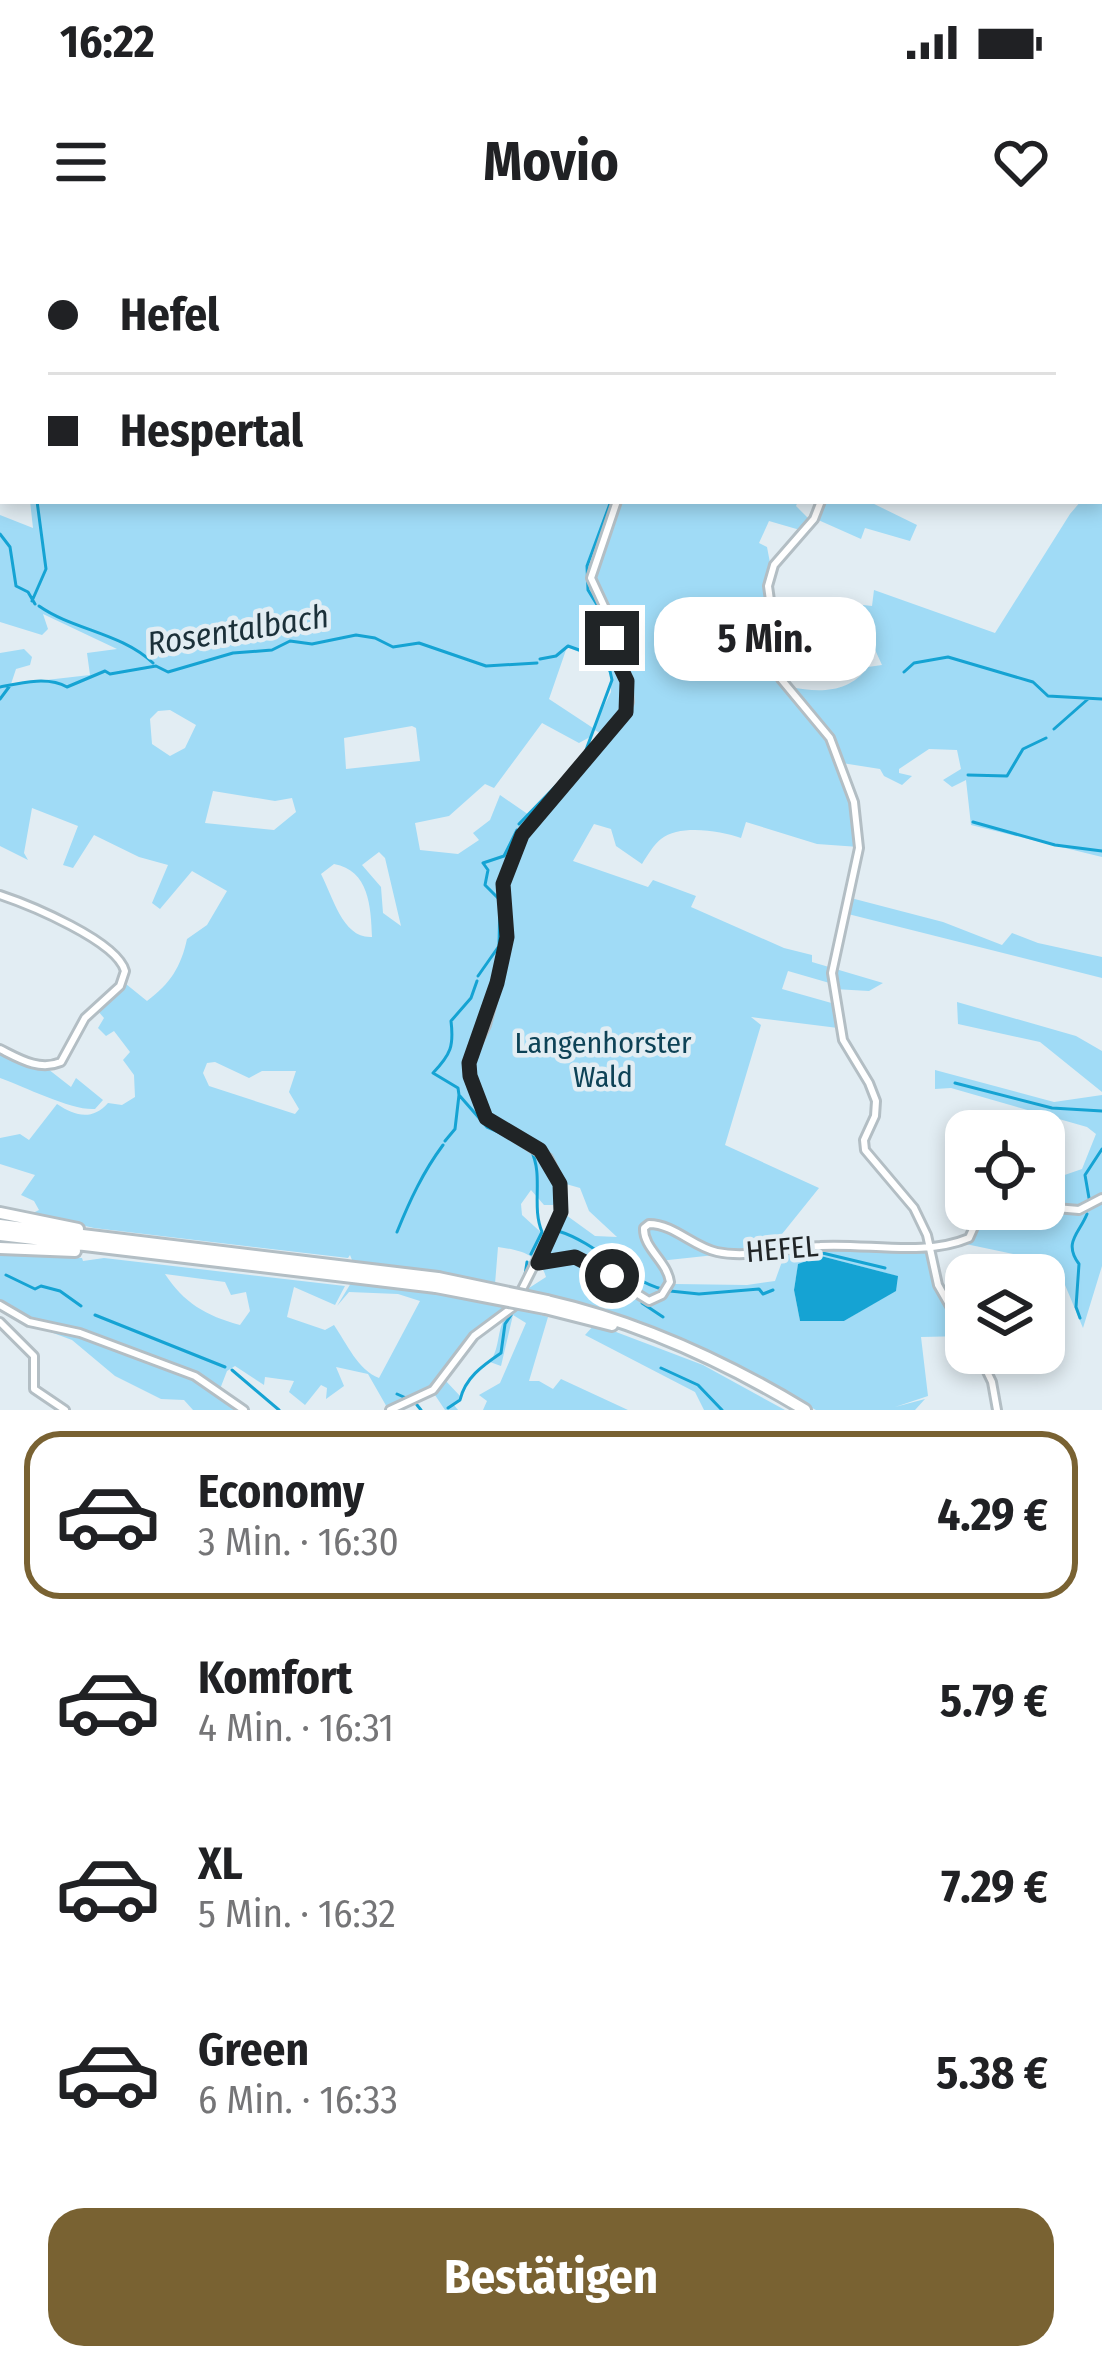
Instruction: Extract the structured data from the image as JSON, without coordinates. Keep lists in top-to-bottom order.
{
  "streets": {
    "street": ["HEFEL"]
  },
  "water": ["Rosentalbach"],
  "parks": ["Langenhorster Wald"],
  "page": {
    "status": "16:22",
    "header": "Movio",
    "banner": ["Hefel", "Hespertal"],
    "bubble": "5 Min.",
    "list": [
      {
        "name": "Economy",
        "note": "3 Min. · 16:30",
        "value": "4.29 €"
      },
      {
        "name": "Komfort",
        "note": "4 Min. · 16:31",
        "value": "5.79 €"
      },
      {
        "name": "XL",
        "note": "5 Min. · 16:32",
        "value": "7.29 €"
      },
      {
        "name": "Green",
        "note": "6 Min. · 16:33",
        "value": "5.38 €"
      }
    ],
    "buttons": "Bestätigen"
  }
}
